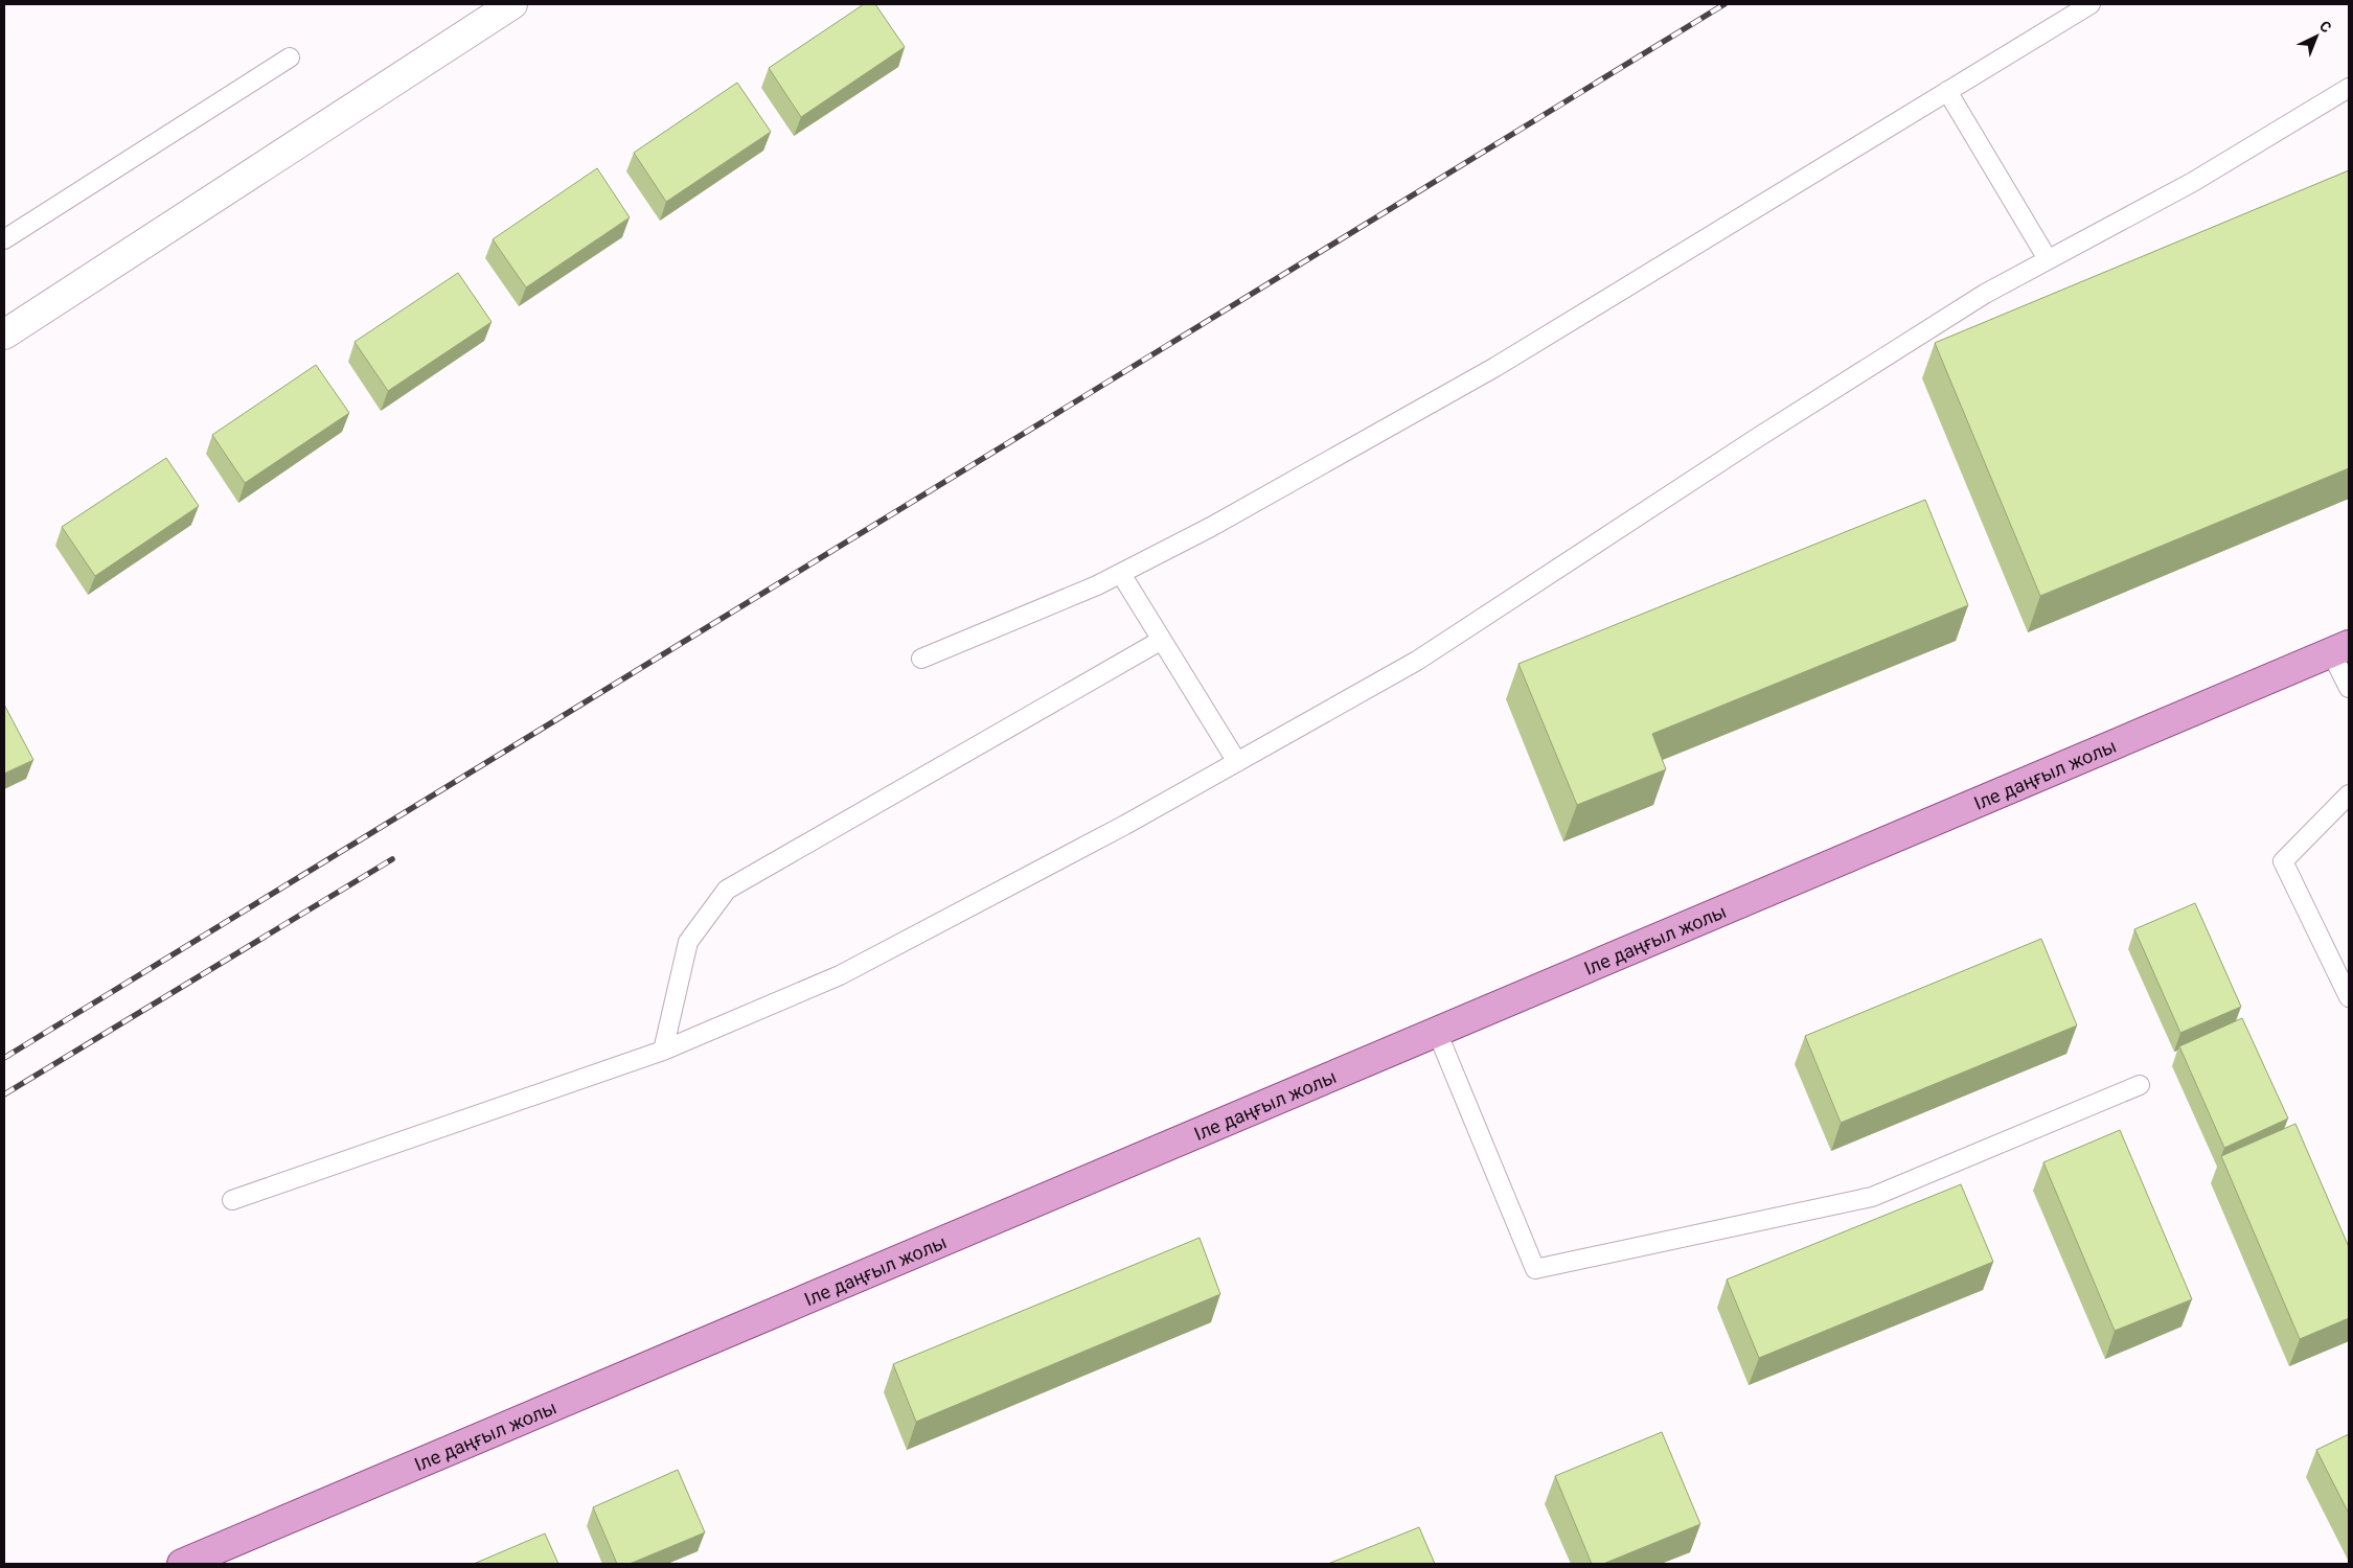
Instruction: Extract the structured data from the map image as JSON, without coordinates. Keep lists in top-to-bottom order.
{
  "streets": {
    "main road": ["Іле даңғыл жолы"]
  },
  "north": "top right"
}
